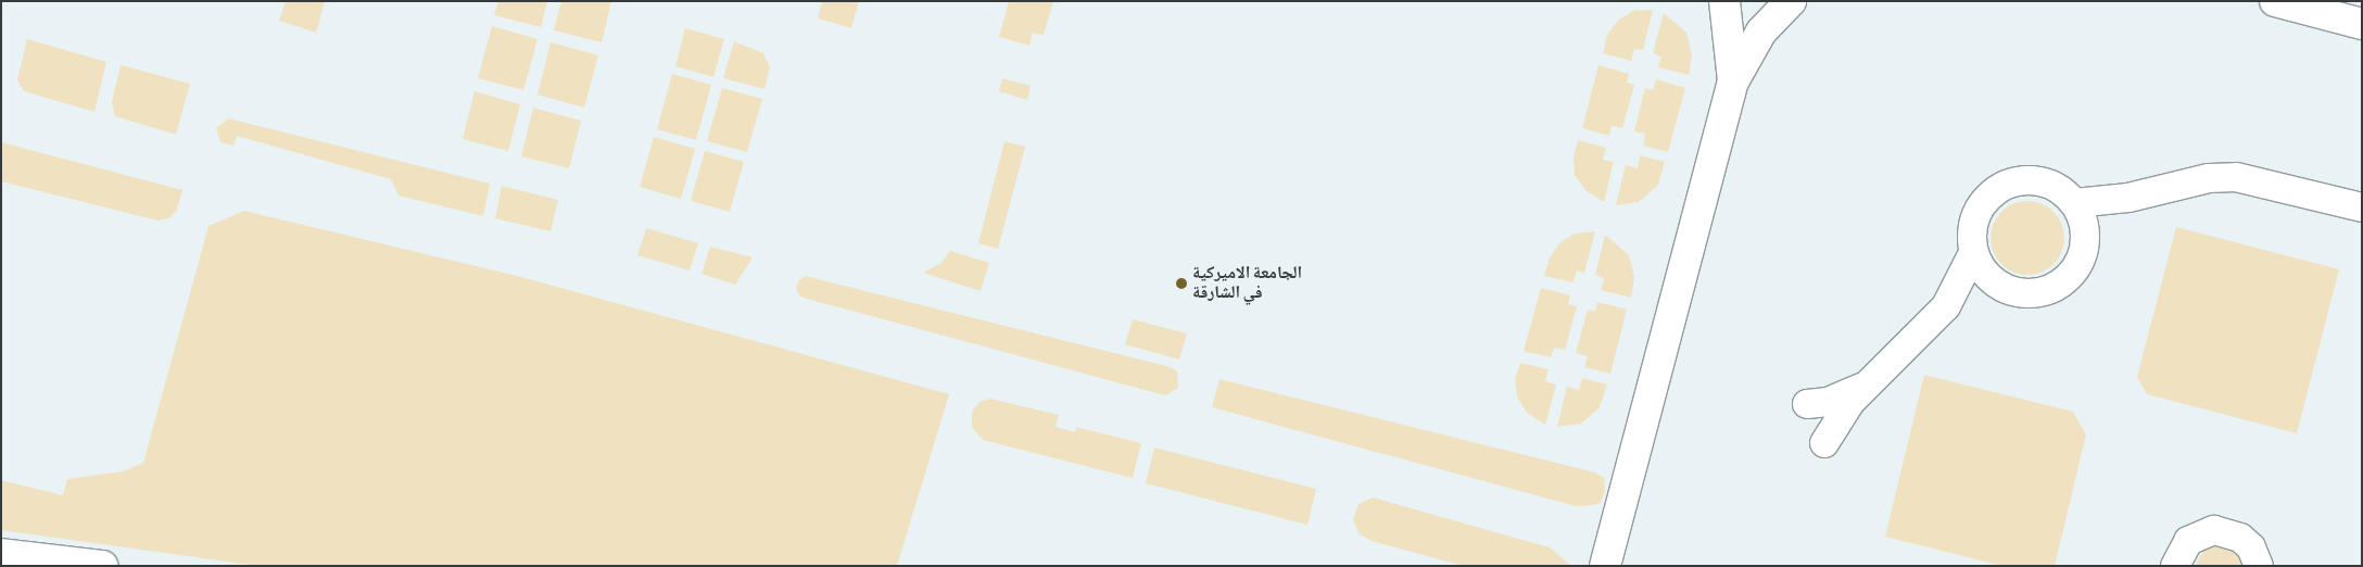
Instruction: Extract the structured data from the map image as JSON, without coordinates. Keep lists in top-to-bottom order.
{
  "places": ["الجامعة الاميركية في الشارقة"]
}
